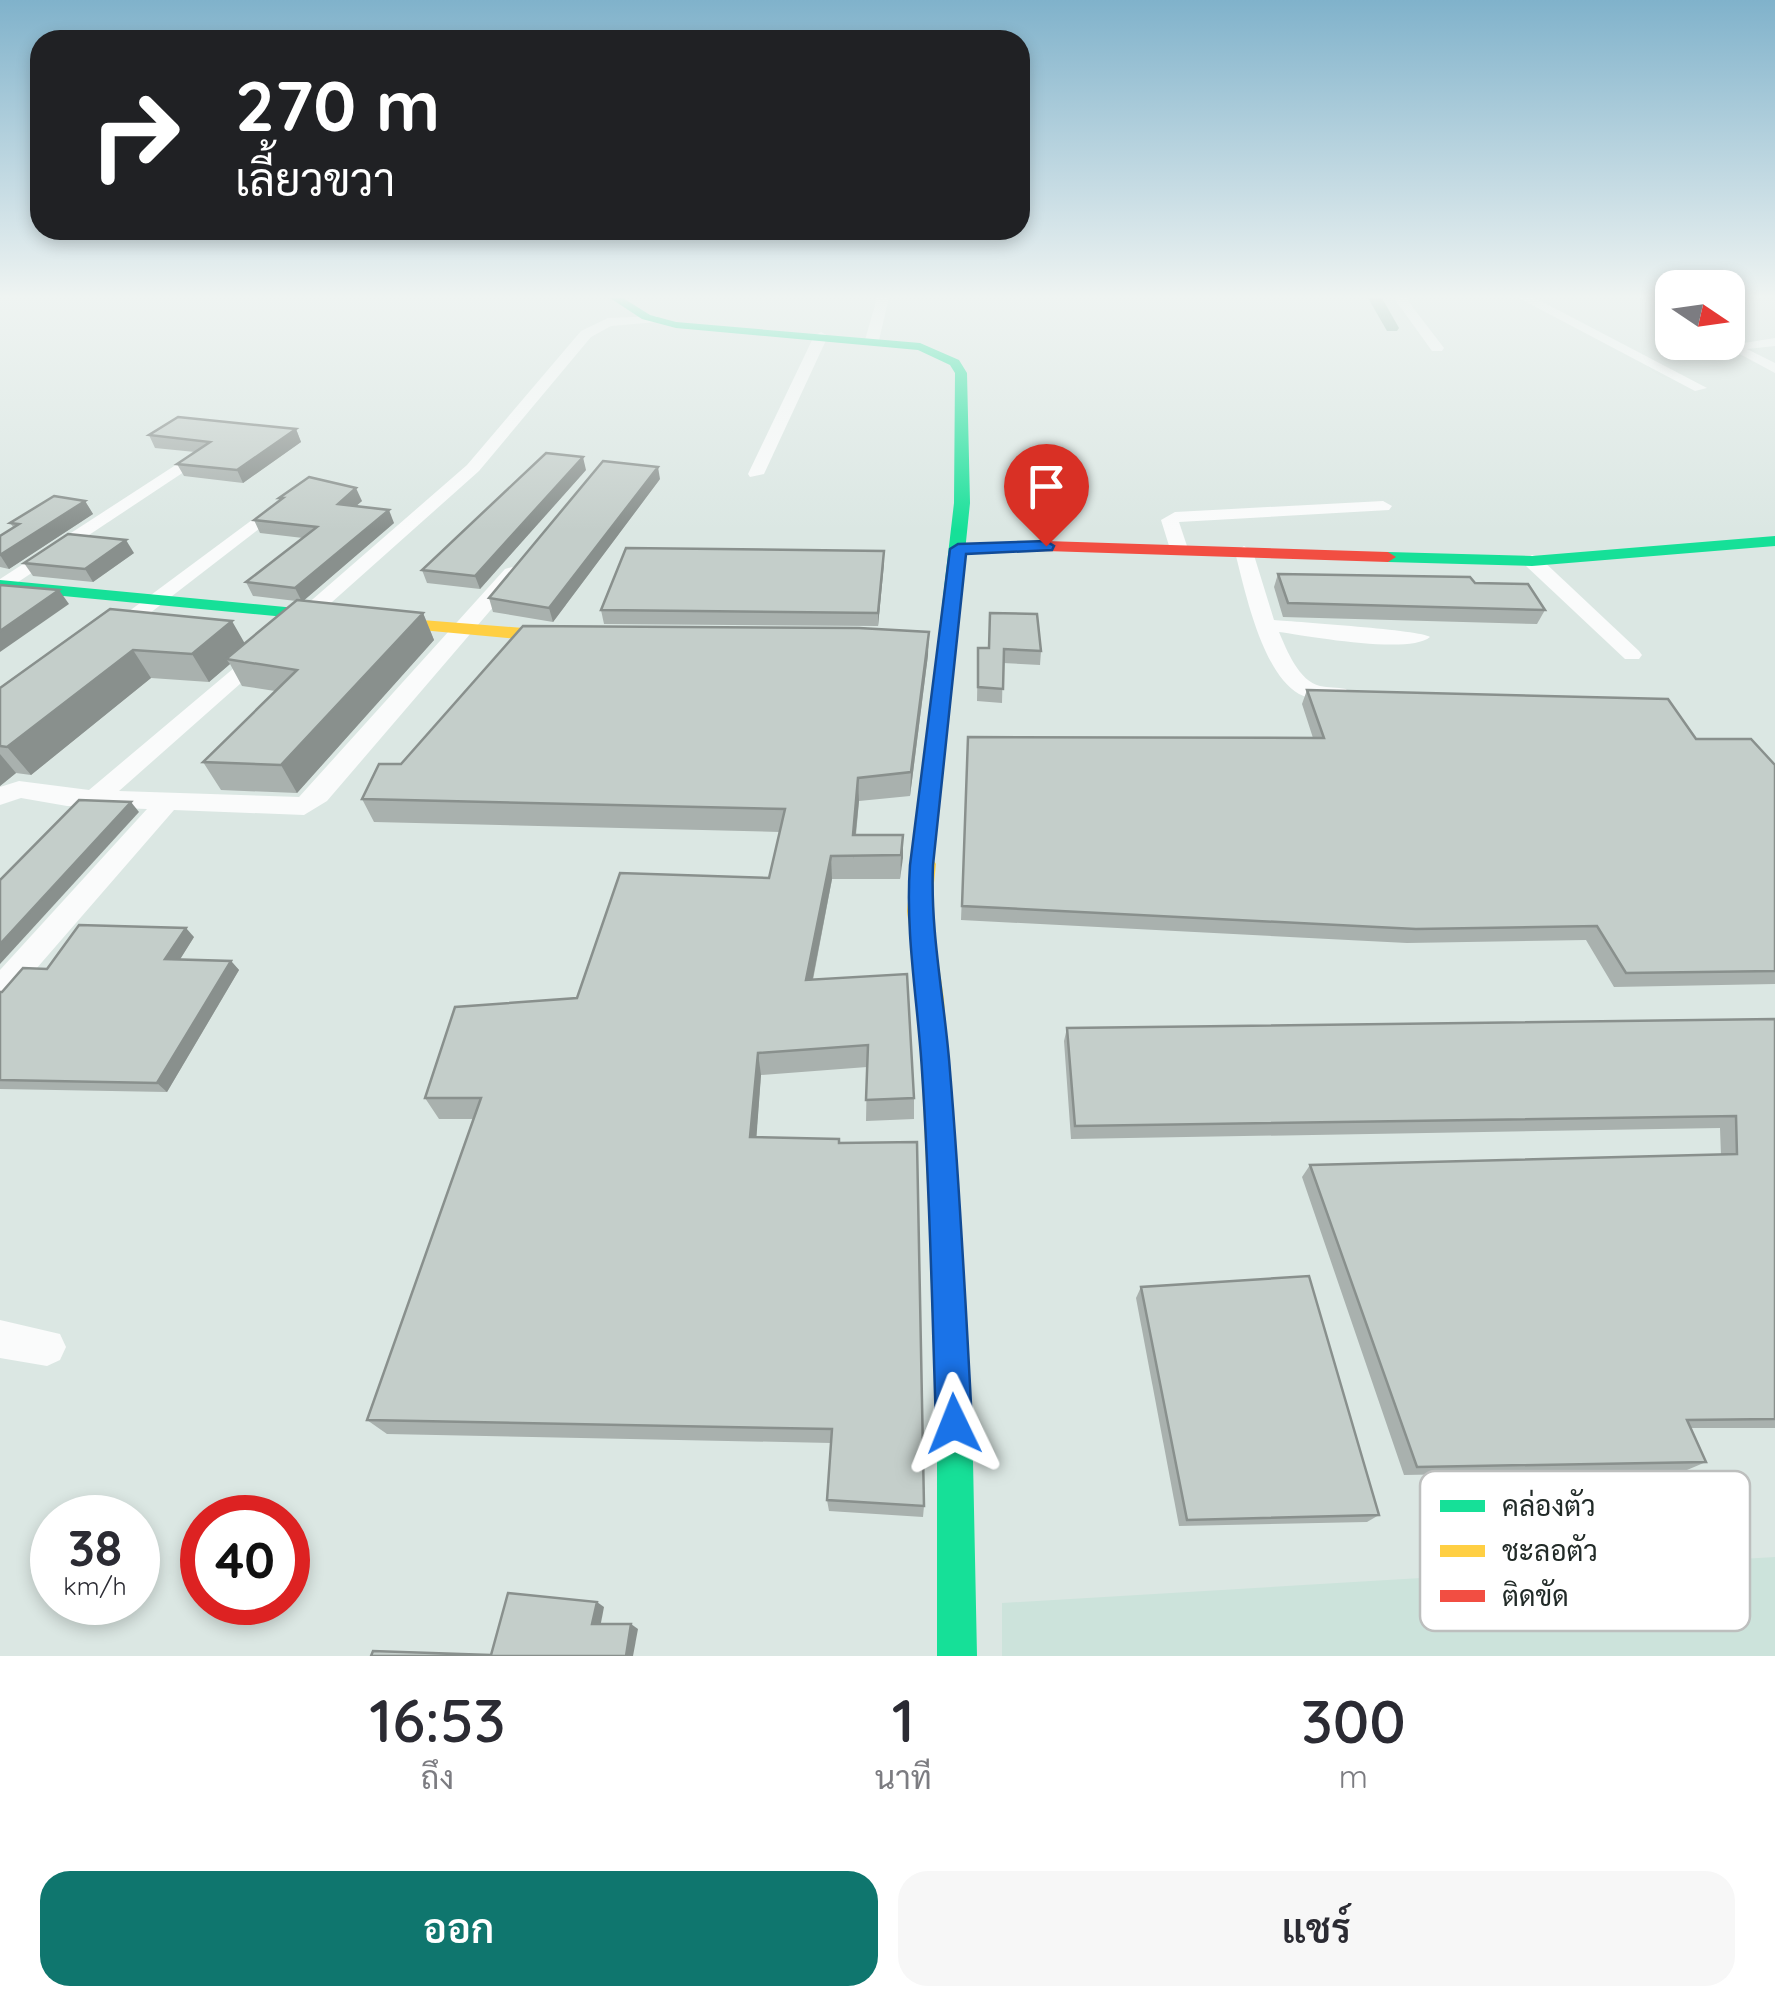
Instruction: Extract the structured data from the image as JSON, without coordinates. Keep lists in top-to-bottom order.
{
  "legend": ["คล่องตัว", "ชะลอตัว", "ติดขัด"],
  "north": "right",
  "page": {
    "turn": ["270 m", "เลี้ยวขวา"],
    "speed": "38 km/h",
    "limit": "40",
    "eta": [
      "16:53",
      "ถึง",
      "1",
      "นาที",
      "300",
      "m"
    ],
    "buttons": ["ออก", "แชร์"]
  }
}
